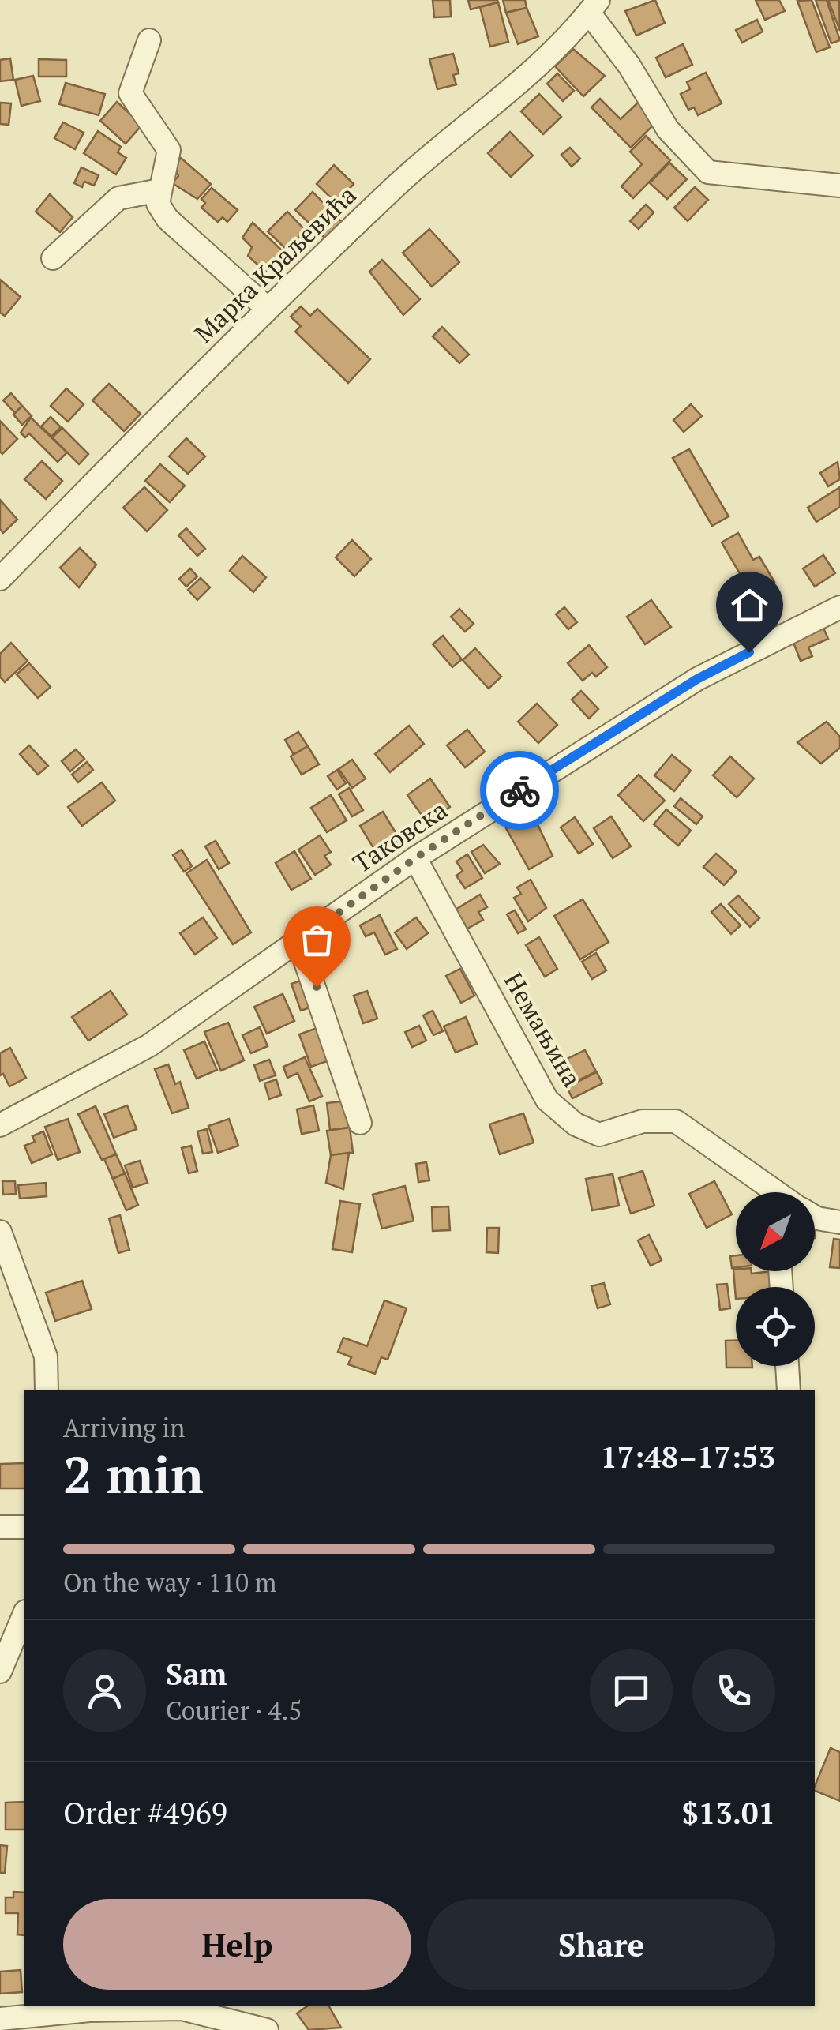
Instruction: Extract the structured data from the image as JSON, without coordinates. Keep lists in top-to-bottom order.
{
  "streets": {
    "street": ["Марка Краљевића", "Таковска", "Немањина"]
  },
  "crossings": [
    ["Таковска", "Немањина"]
  ],
  "north": "bottom left",
  "page": {
    "heading": ["2 min", "Arriving in", "17:48–17:53"],
    "panel": [
      "Sam",
      "Courier · 4.5",
      "Order #4969",
      "$13.01"
    ],
    "bar": "On the way · 110 m",
    "buttons": ["Help", "Share"]
  }
}
